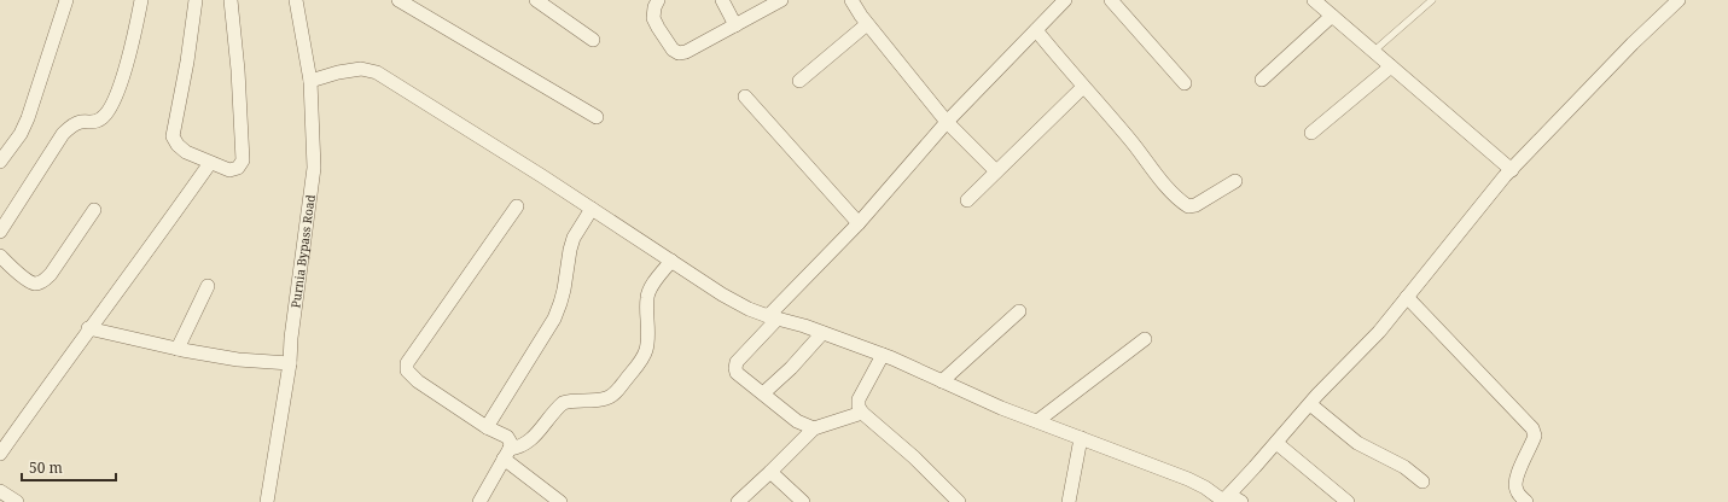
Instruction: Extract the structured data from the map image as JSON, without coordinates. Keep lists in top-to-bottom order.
{
  "streets": {
    "street": ["Purnia Bypass Road"]
  },
  "scale_bar": "50 m"
}
